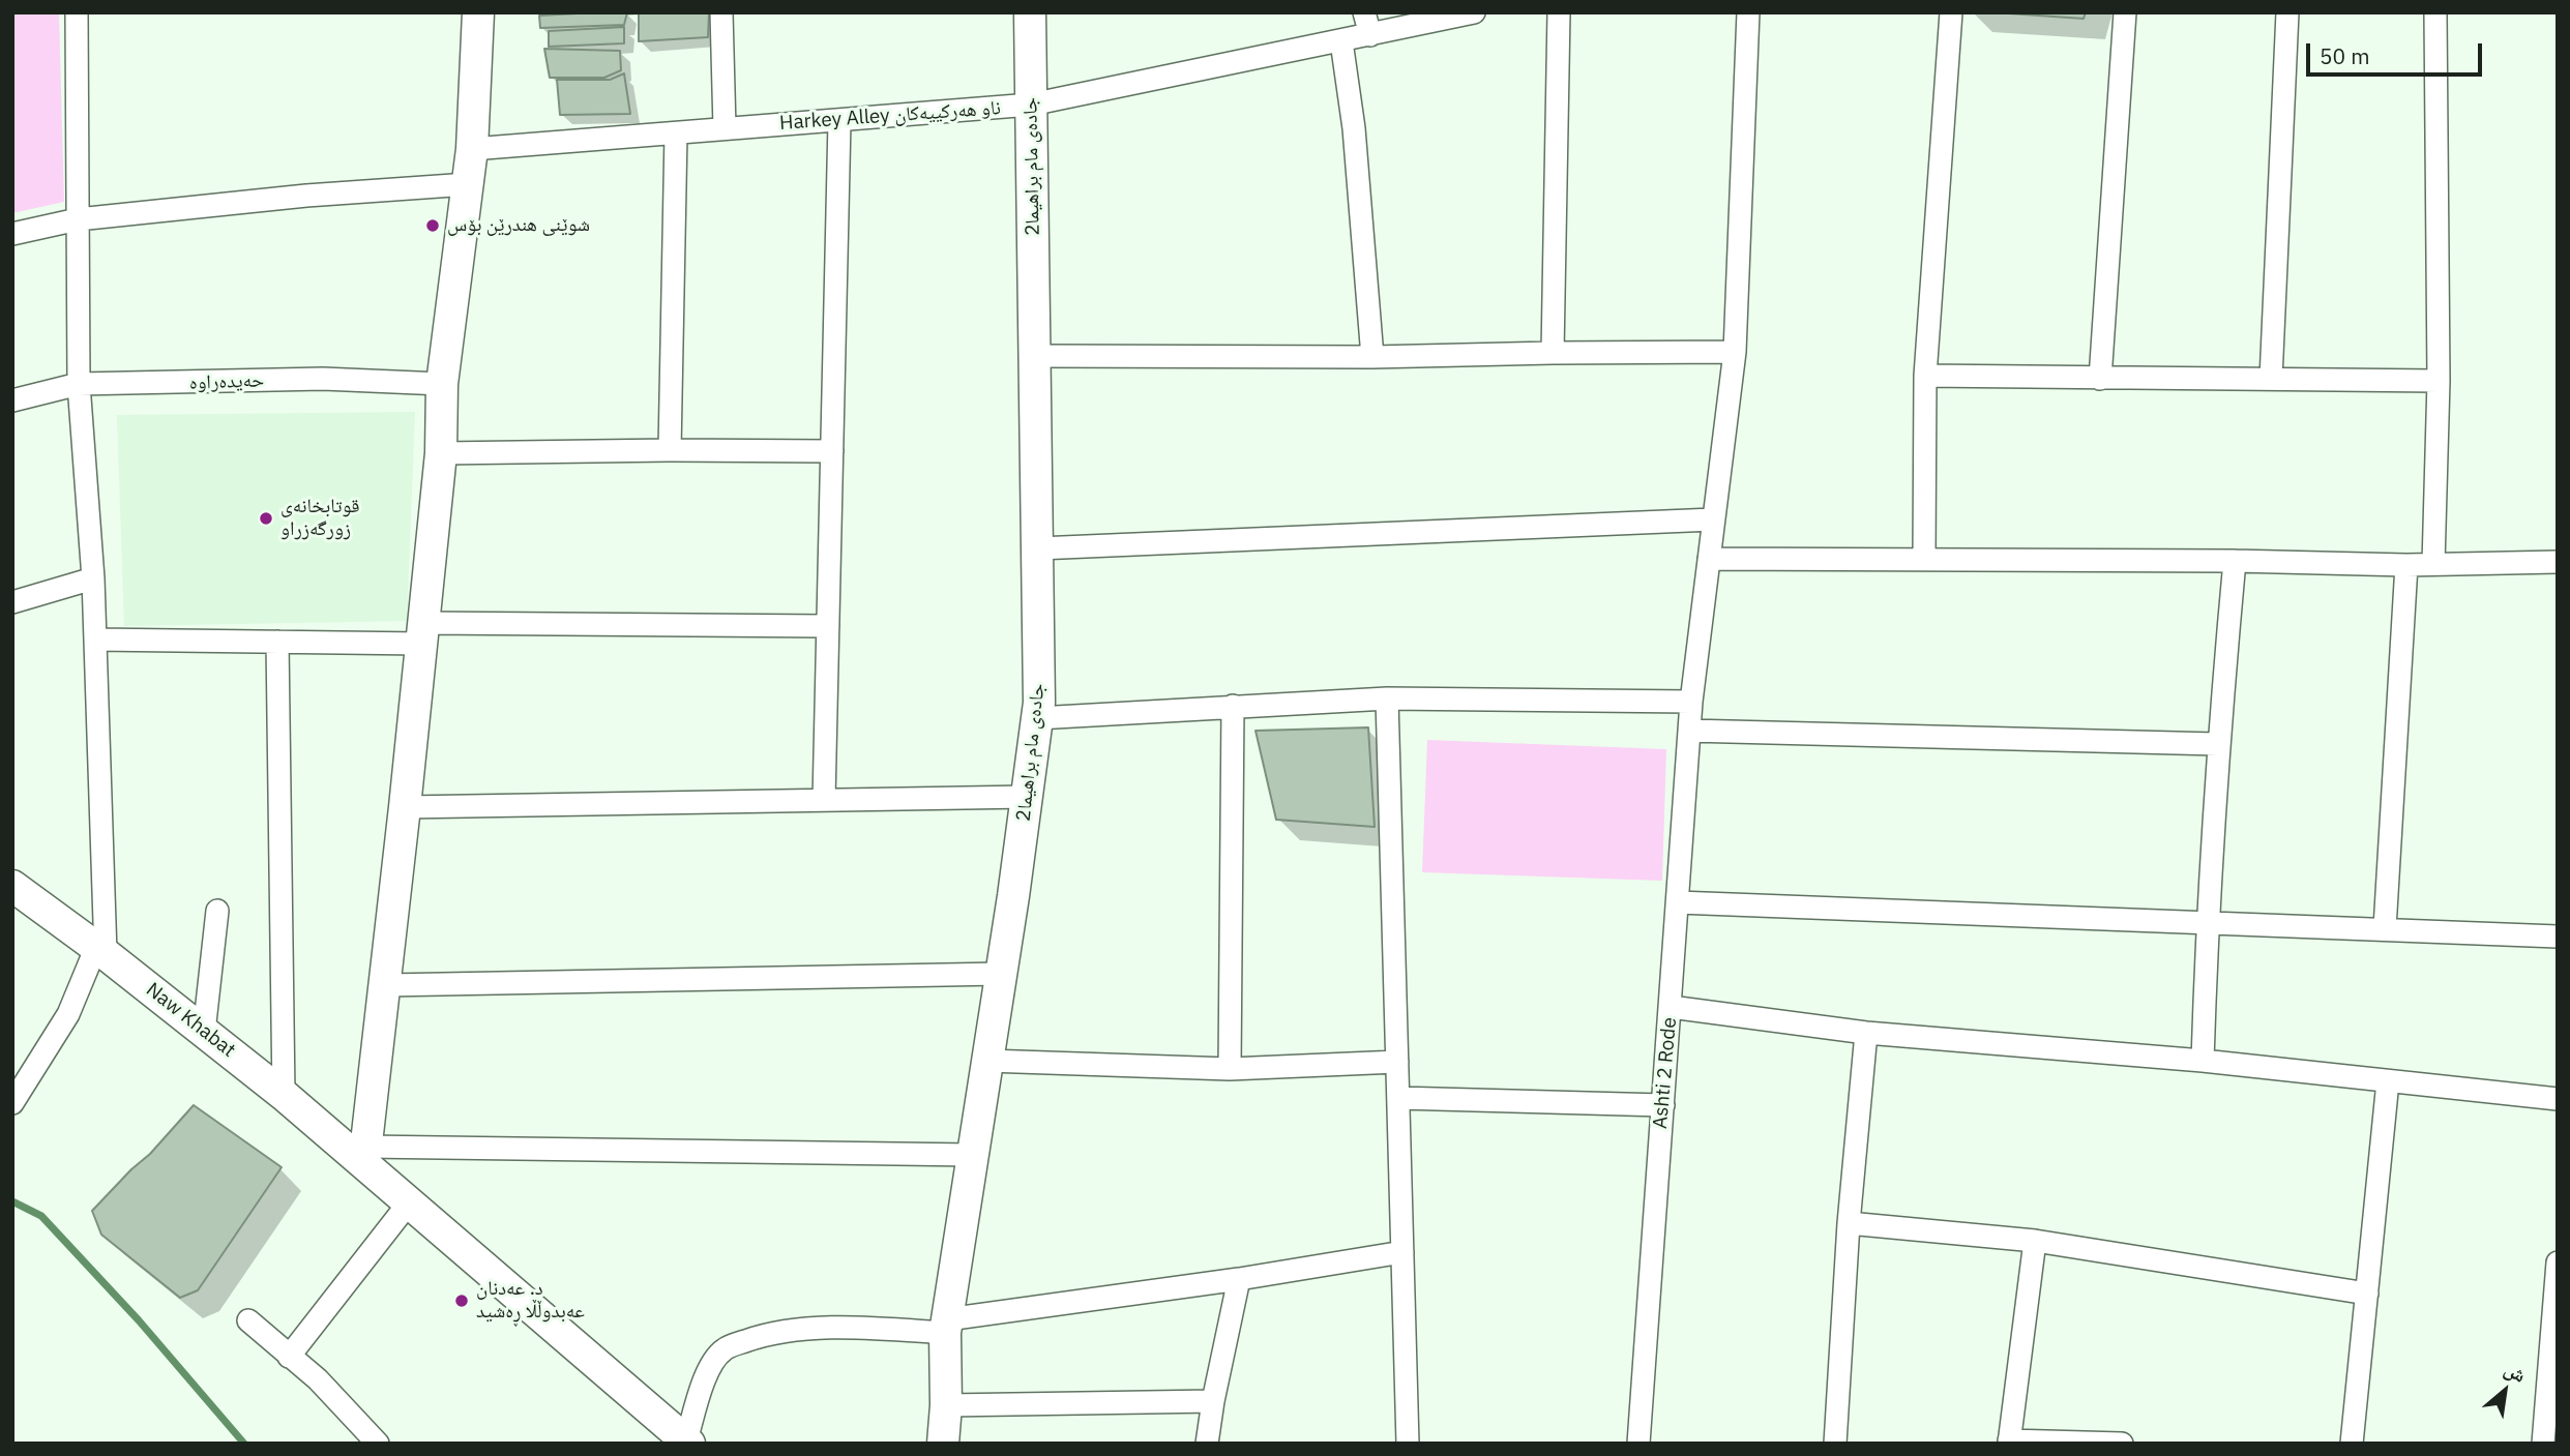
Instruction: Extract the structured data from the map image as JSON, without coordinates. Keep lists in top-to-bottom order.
{
  "streets": {
    "street": [
      "Harkey Alley ناو هەركييەكان",
      "جادەی مام براهیما2",
      "حەیدەراوە",
      "Naw Khabat",
      "Ashti 2 Rode"
    ]
  },
  "crossings": [
    ["Harkey Alley ناو هەركييەكان", "جادەی مام براهیما2"]
  ],
  "places": ["شوێنی هندرێن بۆس", "قوتابخانەی زورگەزراو", "د. عەدنان عەبدوڵڵا ڕەشید"],
  "scale_bar": "50 m",
  "north": "top right"
}
